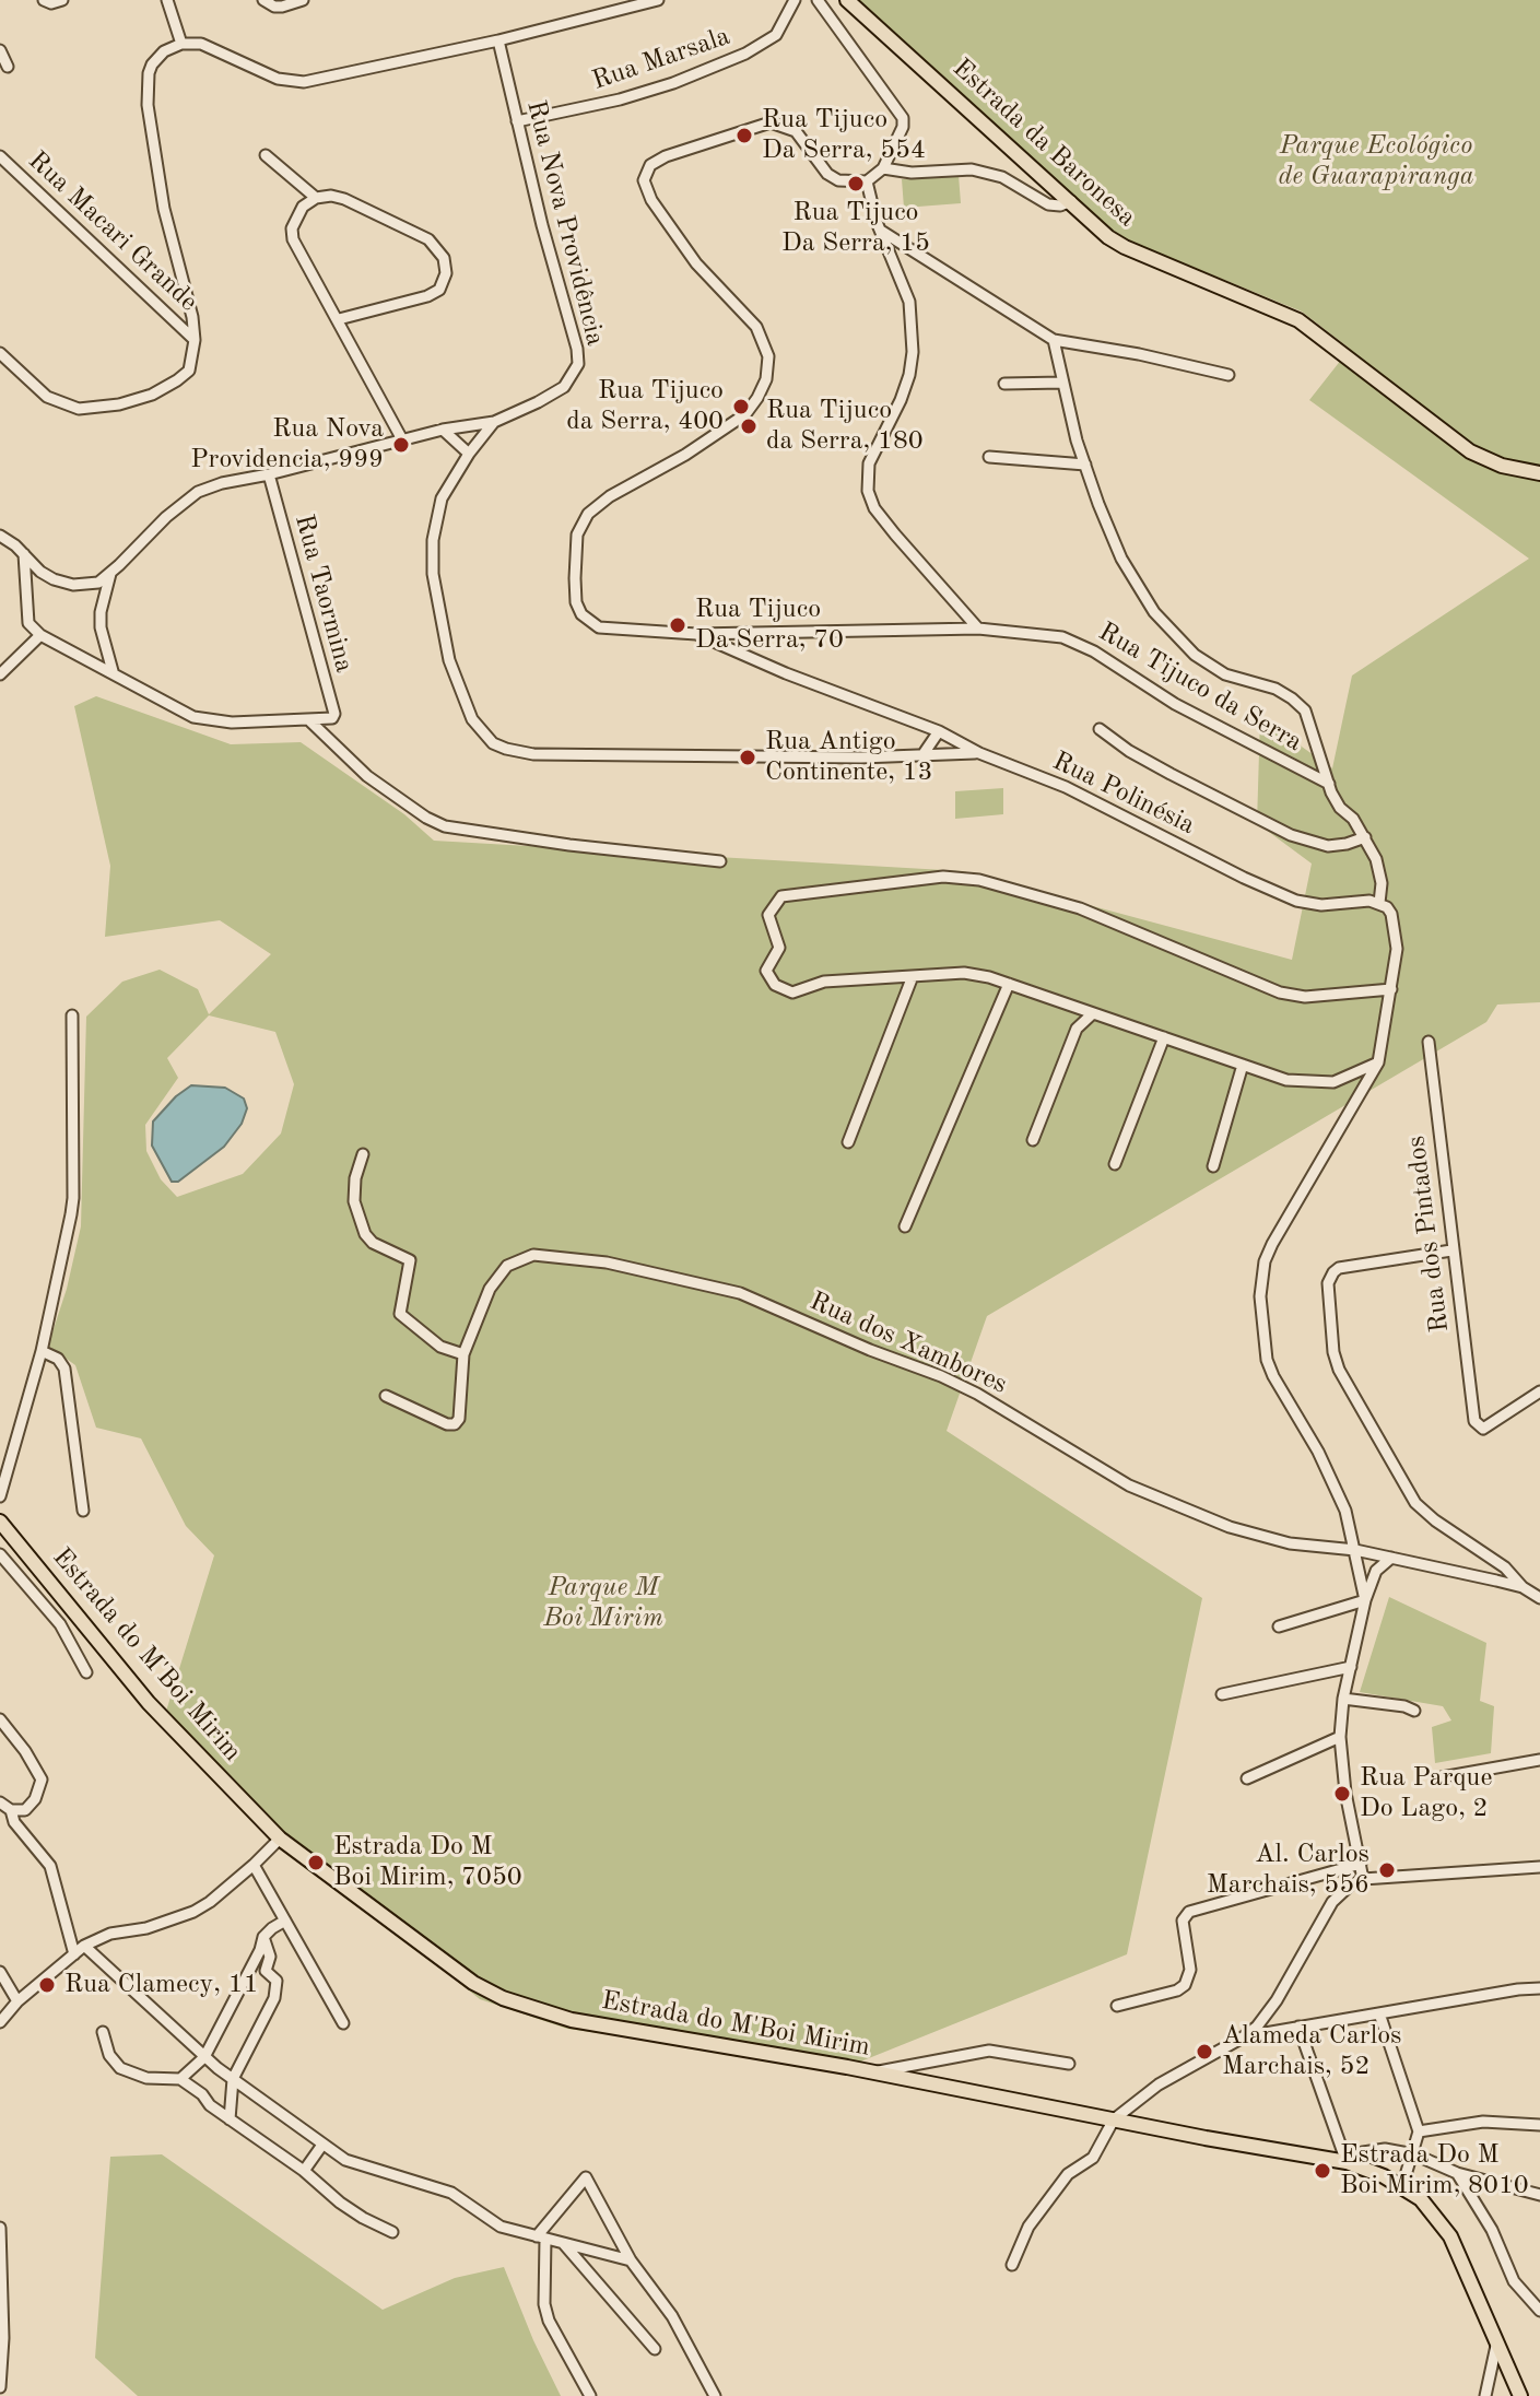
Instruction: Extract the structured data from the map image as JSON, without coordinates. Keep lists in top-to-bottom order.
{
  "streets": {
    "main road": ["Estrada da Baronesa", "Estrada do M'Boi Mirim"],
    "street": [
      "Rua Marsala",
      "Rua Nova Providência",
      "Rua Macari Grande",
      "Rua Taormina",
      "Rua Tijuco da Serra",
      "Rua Polinésia",
      "Rua dos Pintados",
      "Rua dos Xambores"
    ]
  },
  "crossings": [
    ["Rua Marsala", "Rua Nova Providência"],
    ["Rua Nova Providência", "Rua Taormina"],
    ["Rua Tijuco da Serra", "Rua Polinésia"]
  ],
  "parks": ["Parque Ecológico de Guarapiranga", "Parque M Boi Mirim"],
  "places": [
    "Rua Tijuco Da Serra, 554",
    "Rua Tijuco Da Serra, 15",
    "Rua Tijuco da Serra, 400",
    "Rua Tijuco da Serra, 180",
    "Rua Nova Providencia, 999",
    "Rua Tijuco Da Serra, 70",
    "Rua Antigo Continente, 13",
    "Rua Parque Do Lago, 2",
    "Estrada Do M Boi Mirim, 7050",
    "Al. Carlos Marchais, 556",
    "Rua Clamecy, 11",
    "Alameda Carlos Marchais, 52",
    "Estrada Do M Boi Mirim, 8010"
  ]
}
